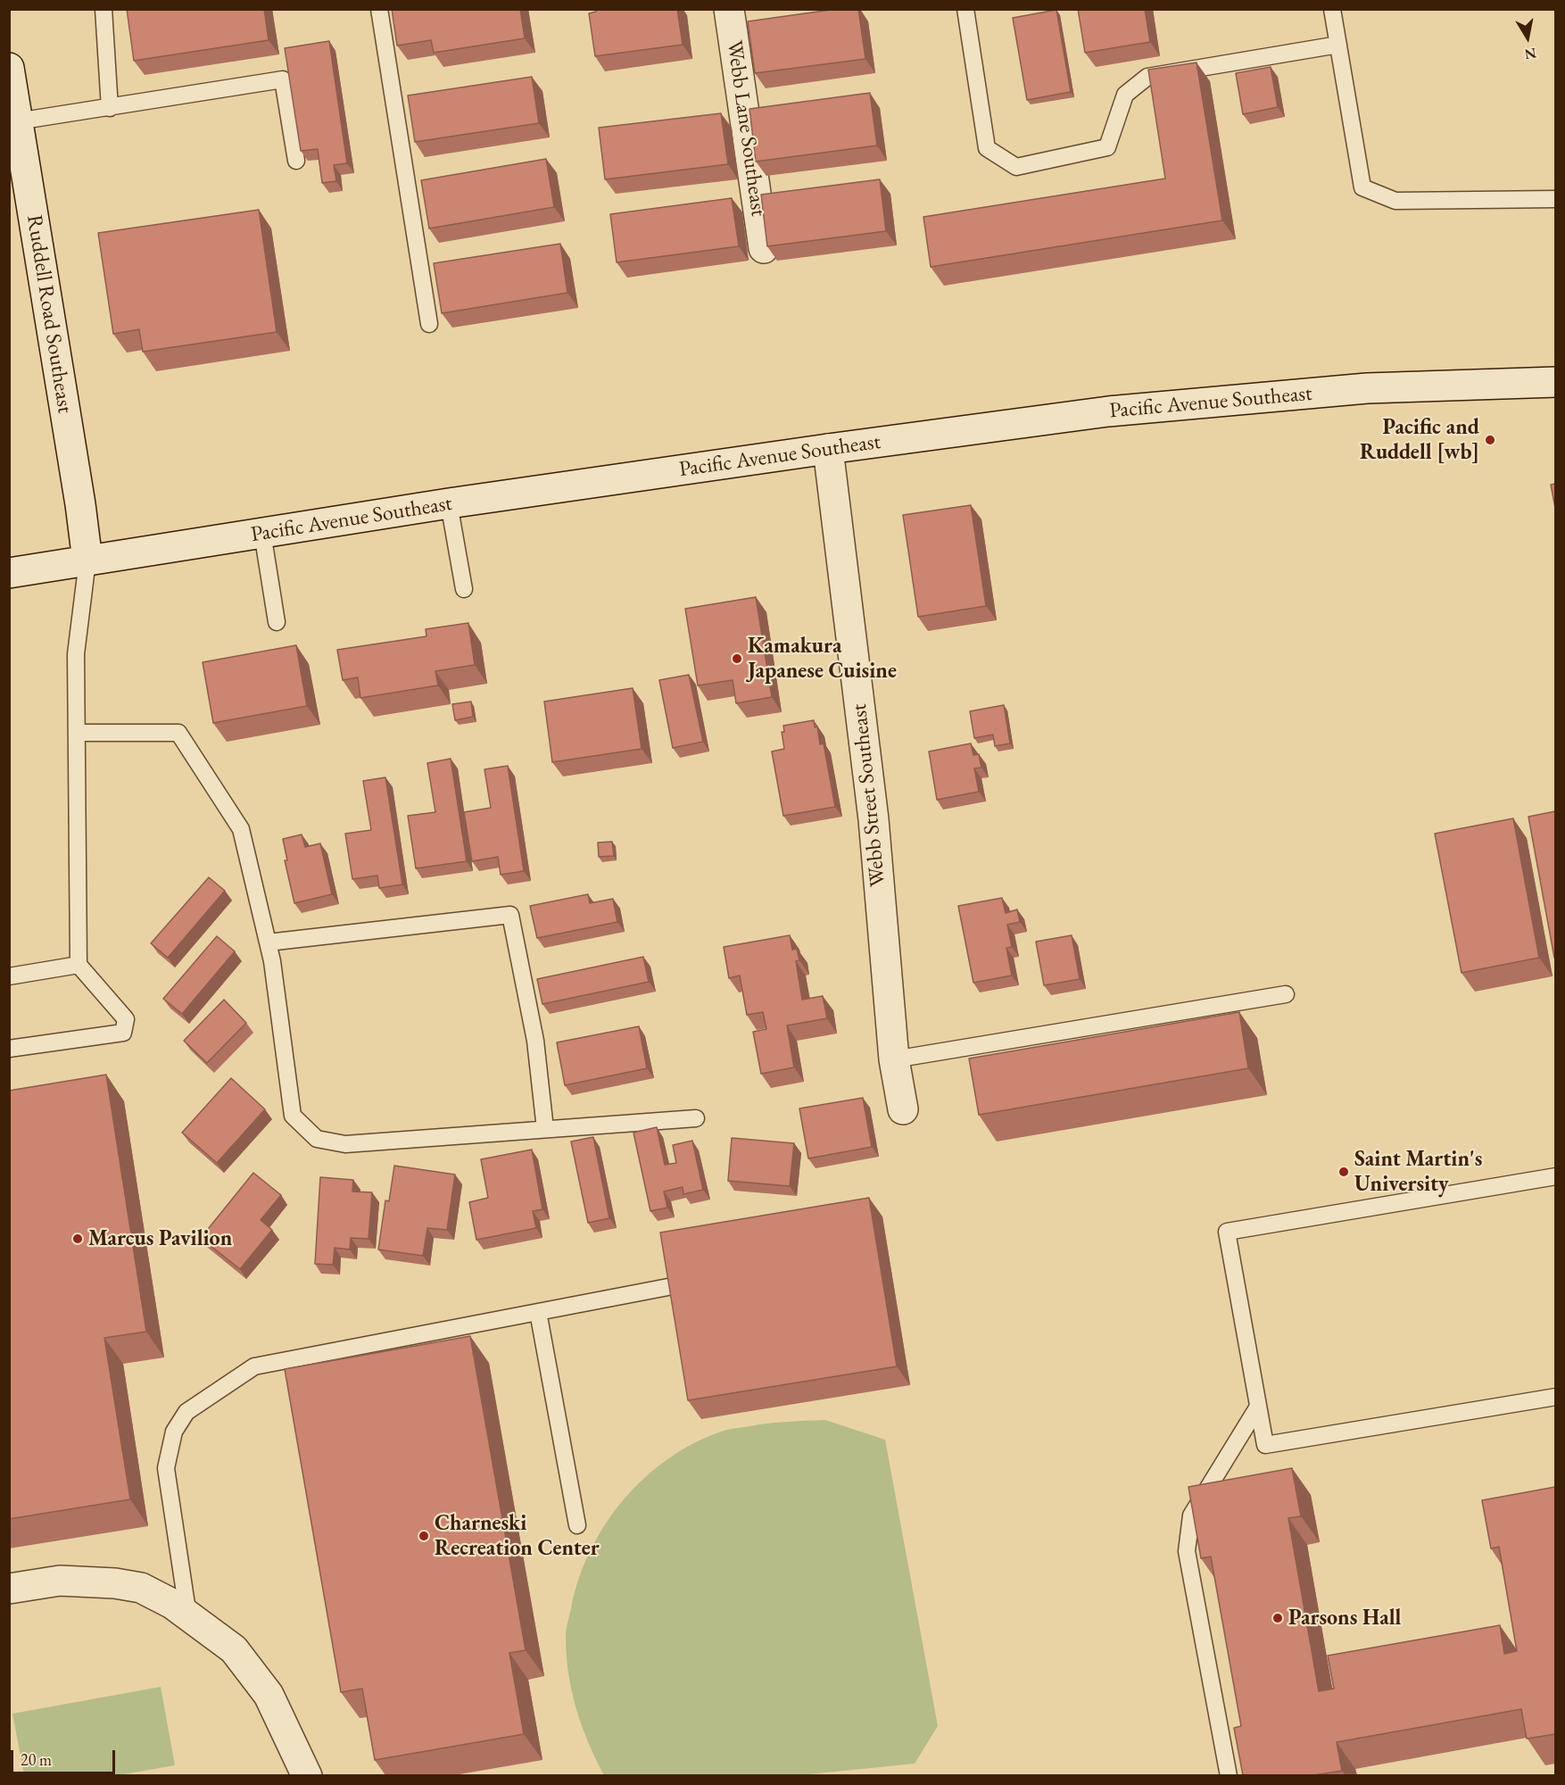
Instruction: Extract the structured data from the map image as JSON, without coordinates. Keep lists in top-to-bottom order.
{
  "streets": {
    "main road": [
      "Webb Lane Southeast",
      "Ruddell Road Southeast",
      "Pacific Avenue Southeast",
      "Webb Street Southeast"
    ]
  },
  "crossings": [
    ["Ruddell Road Southeast", "Pacific Avenue Southeast"],
    ["Pacific Avenue Southeast", "Webb Street Southeast"]
  ],
  "places": [
    "Pacific and Ruddell [wb]",
    "Kamakura Japanese Cuisine",
    "Saint Martin's University",
    "Marcus Pavilion",
    "Charneski Recreation Center",
    "Parsons Hall"
  ],
  "scale_bar": "20 m",
  "north": "bottom"
}
